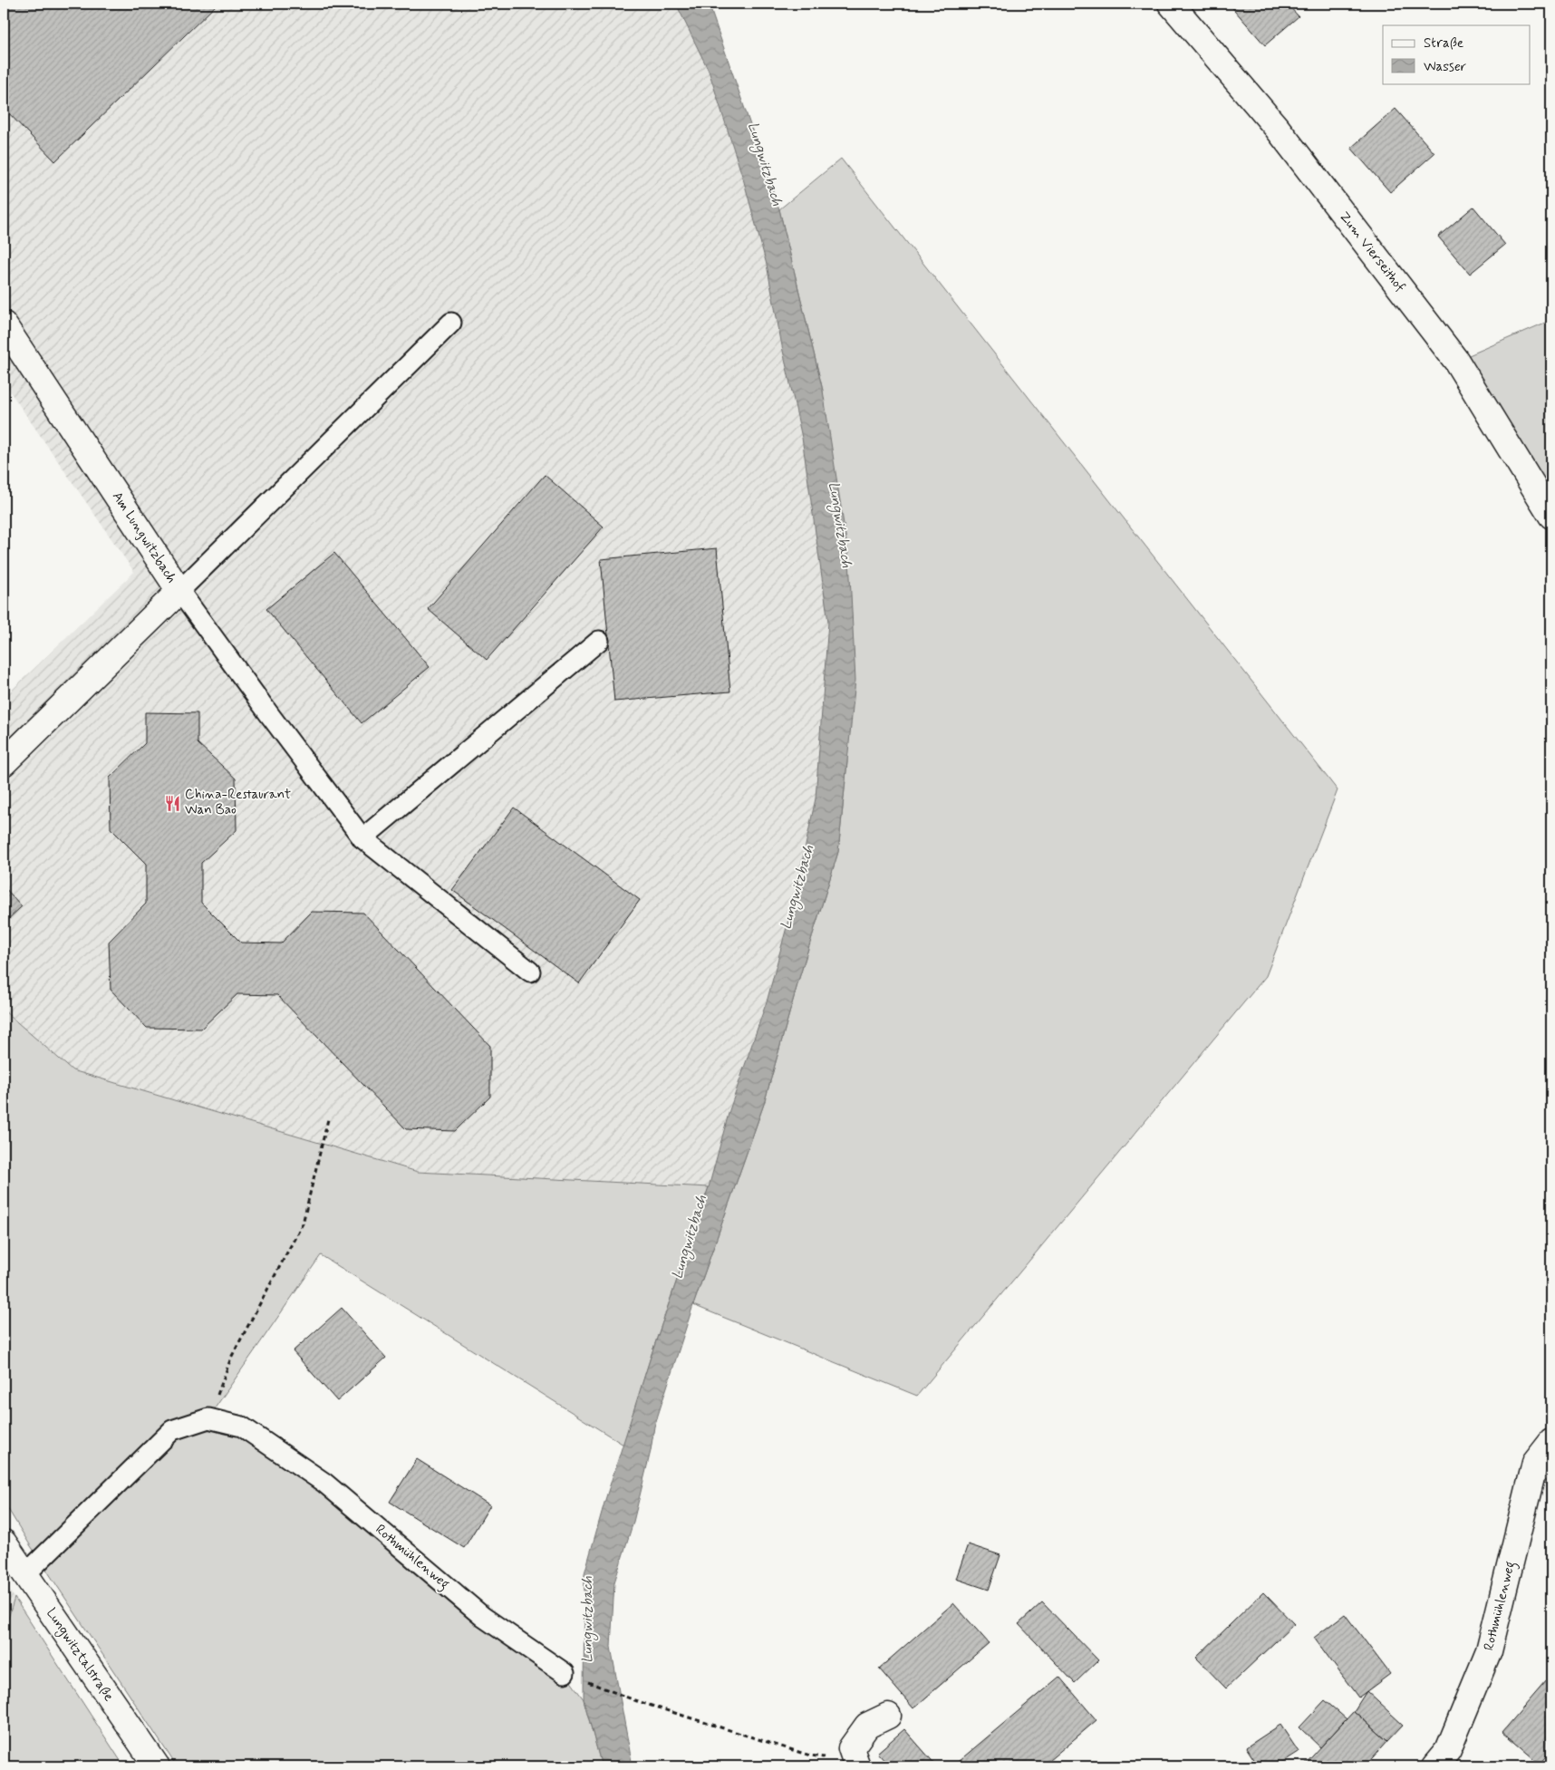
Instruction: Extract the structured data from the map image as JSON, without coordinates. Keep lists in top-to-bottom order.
{
  "streets": {
    "street": [
      "Zum Vierseithof",
      "Am Lungwitzbach",
      "Rothmühlenweg",
      "Lungwitztalstraße"
    ]
  },
  "water": ["Lungwitzbach"],
  "places": {
    "restaurant": ["China-Restaurant Wan Bao"]
  },
  "legend": ["Straße", "Wasser"]
}
